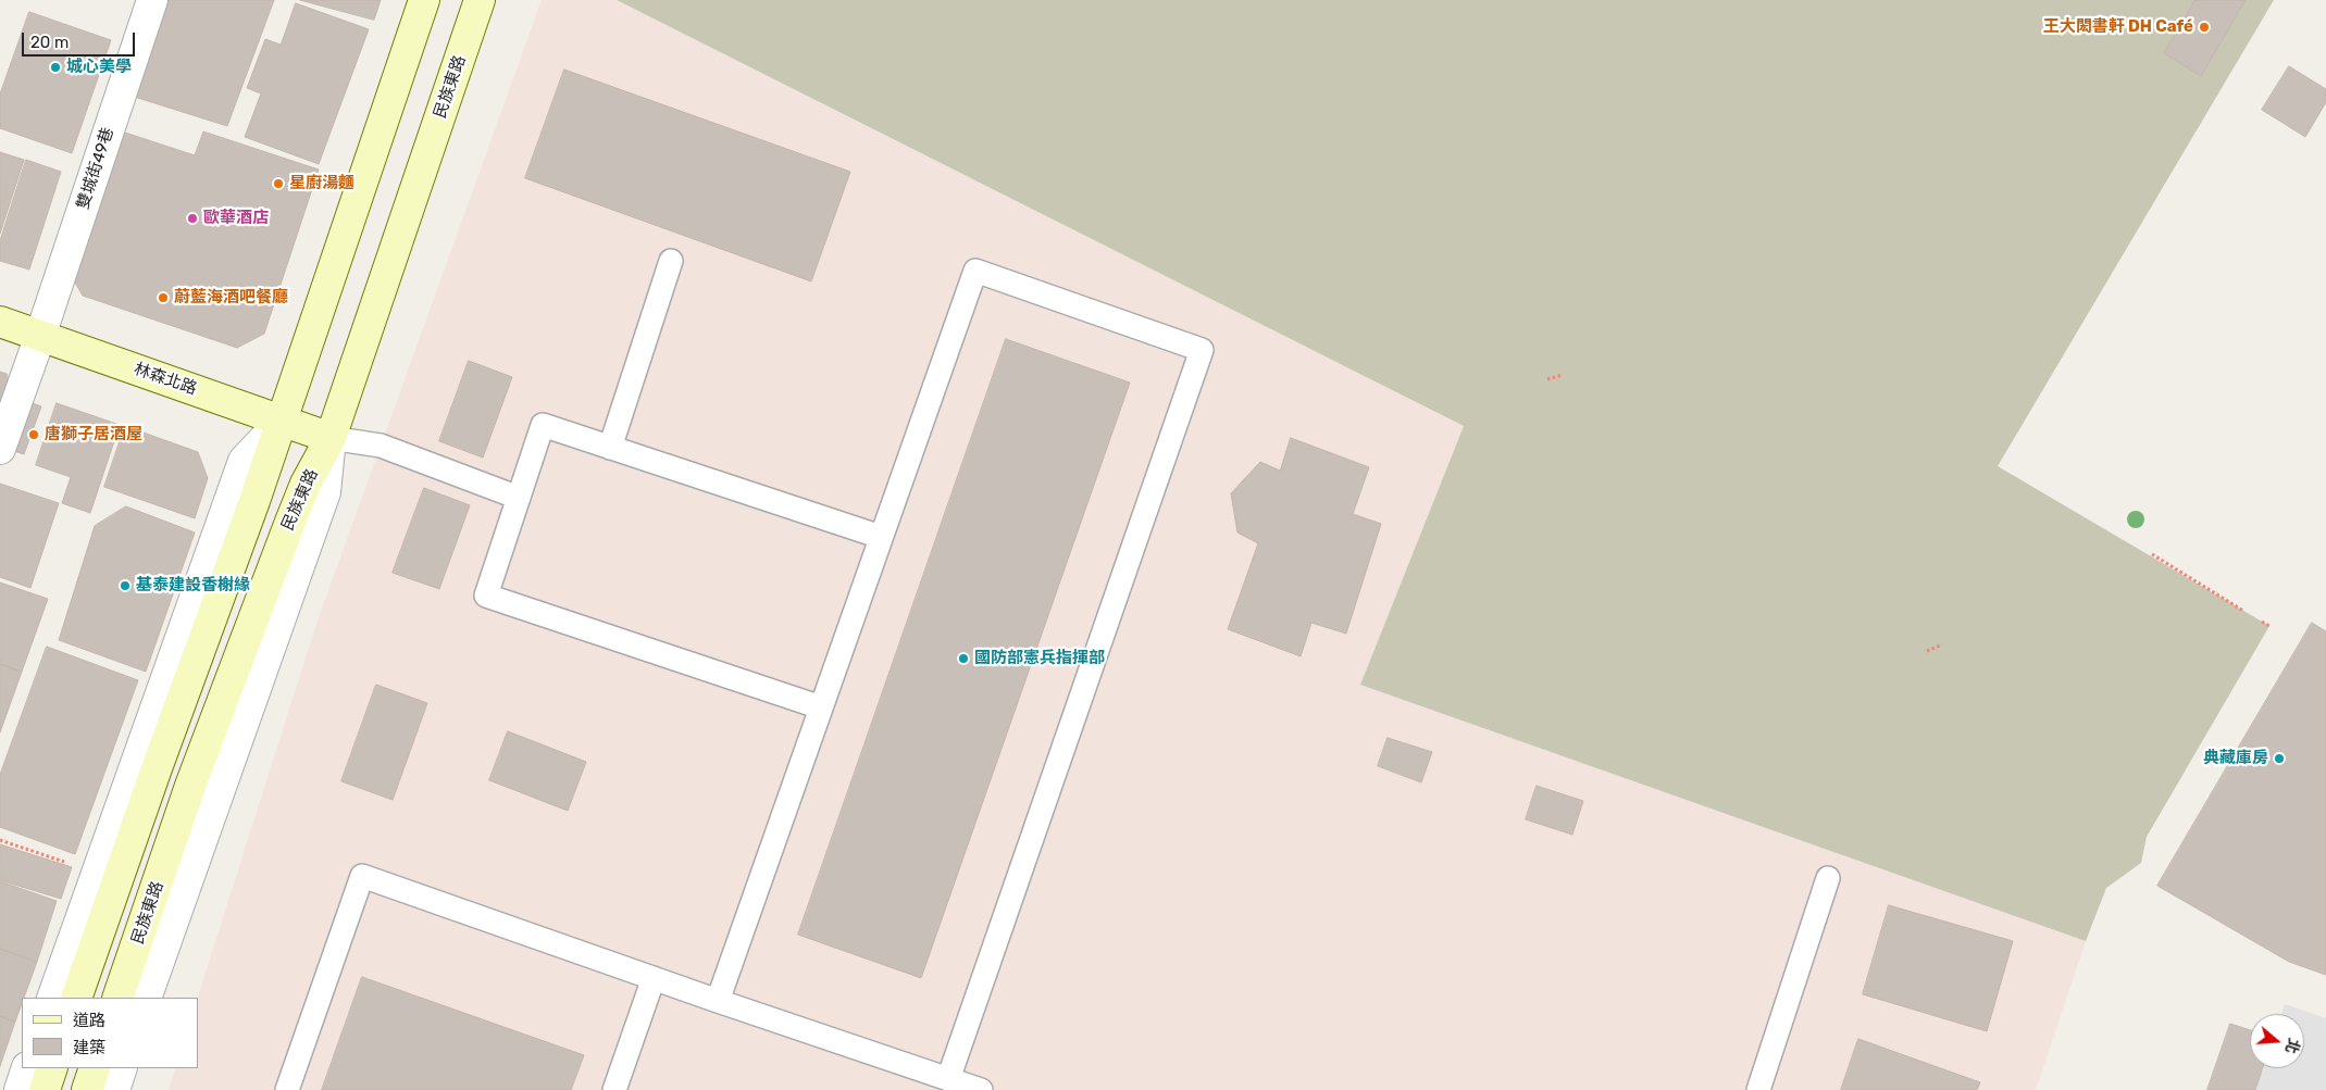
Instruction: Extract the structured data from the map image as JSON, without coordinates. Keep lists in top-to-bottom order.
{
  "streets": {
    "street": ["民族東路", "雙城街49巷", "林森北路"]
  },
  "crossings": [
    ["民族東路", "林森北路"],
    ["雙城街49巷", "林森北路"]
  ],
  "places": [
    "王大閎書軒 DH Café",
    "城心美學",
    "星廚湯麵",
    "歐華酒店",
    "蔚藍海酒吧餐廳",
    "唐獅子居酒屋",
    "基泰建設香榭緣",
    "國防部憲兵指揮部",
    "典藏庫房"
  ],
  "legend": ["道路", "建築"],
  "scale_bar": "20 m",
  "north": "right"
}
